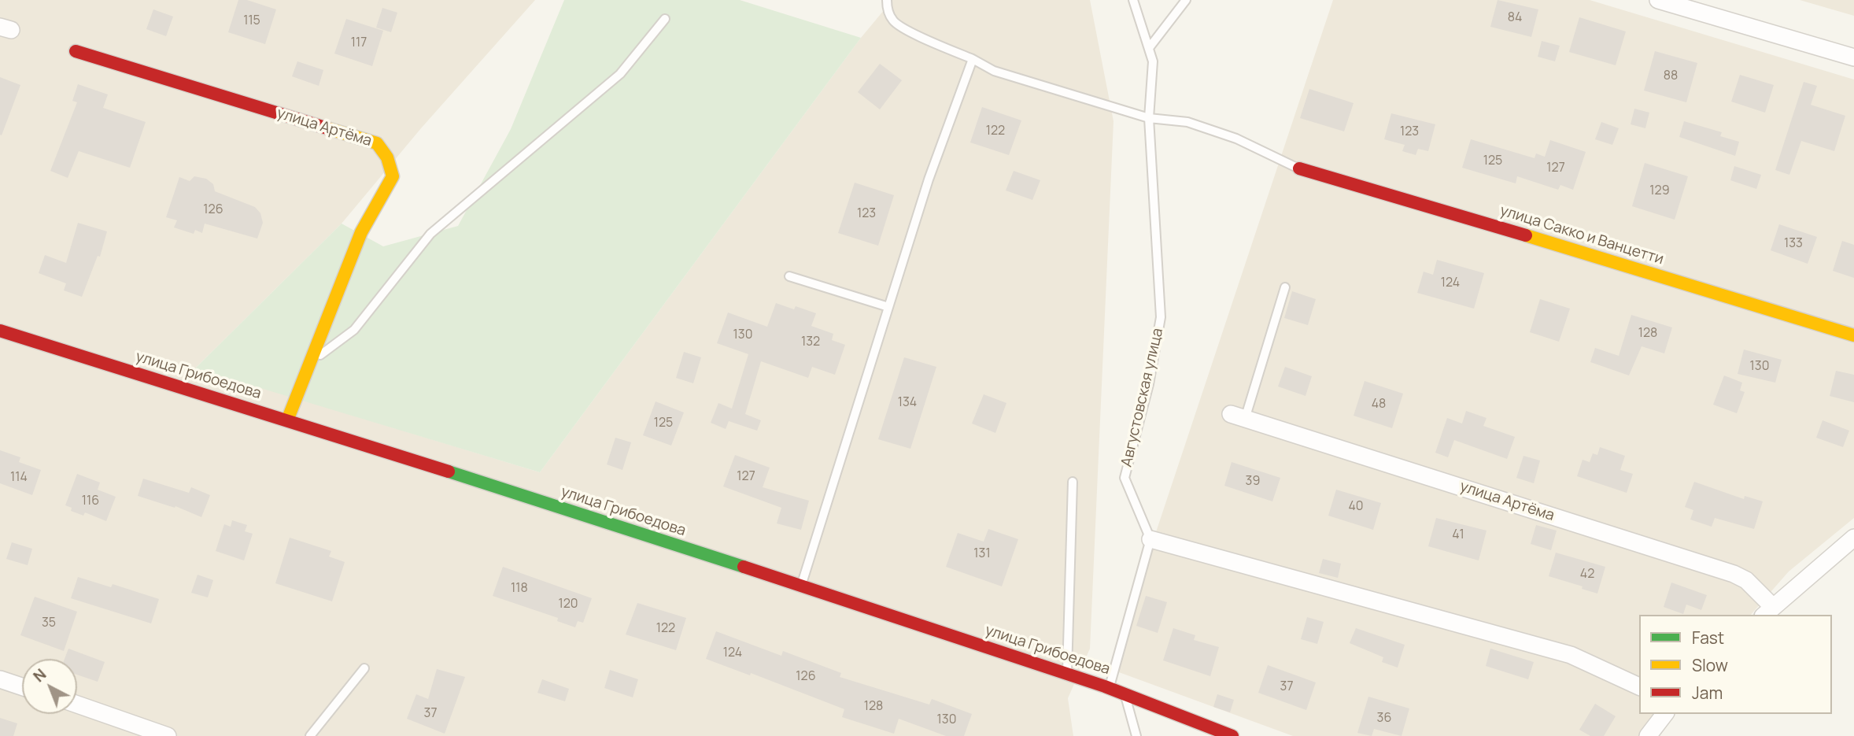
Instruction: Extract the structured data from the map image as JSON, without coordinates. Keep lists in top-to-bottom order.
{
  "streets": {
    "street": ["улица Артёма", "улица Сакко и Ванцетти", "улица Грибоедова"],
    "lane": ["Августовская улица"]
  },
  "crossings": [
    ["улица Артёма", "улица Грибоедова"]
  ],
  "house_numbers": [
    "84",
    "115",
    "117",
    "88",
    "122",
    "123",
    "125",
    "127",
    "129",
    "126",
    "123",
    "133",
    "124",
    "128",
    "130",
    "132",
    "130",
    "134",
    "48",
    "125",
    "127",
    "114",
    "39",
    "116",
    "40",
    "41",
    "131",
    "42",
    "118",
    "120",
    "35",
    "122",
    "124",
    "126",
    "37",
    "128",
    "37",
    "36",
    "130"
  ],
  "legend": ["Fast", "Slow", "Jam"],
  "north": "top left"
}
